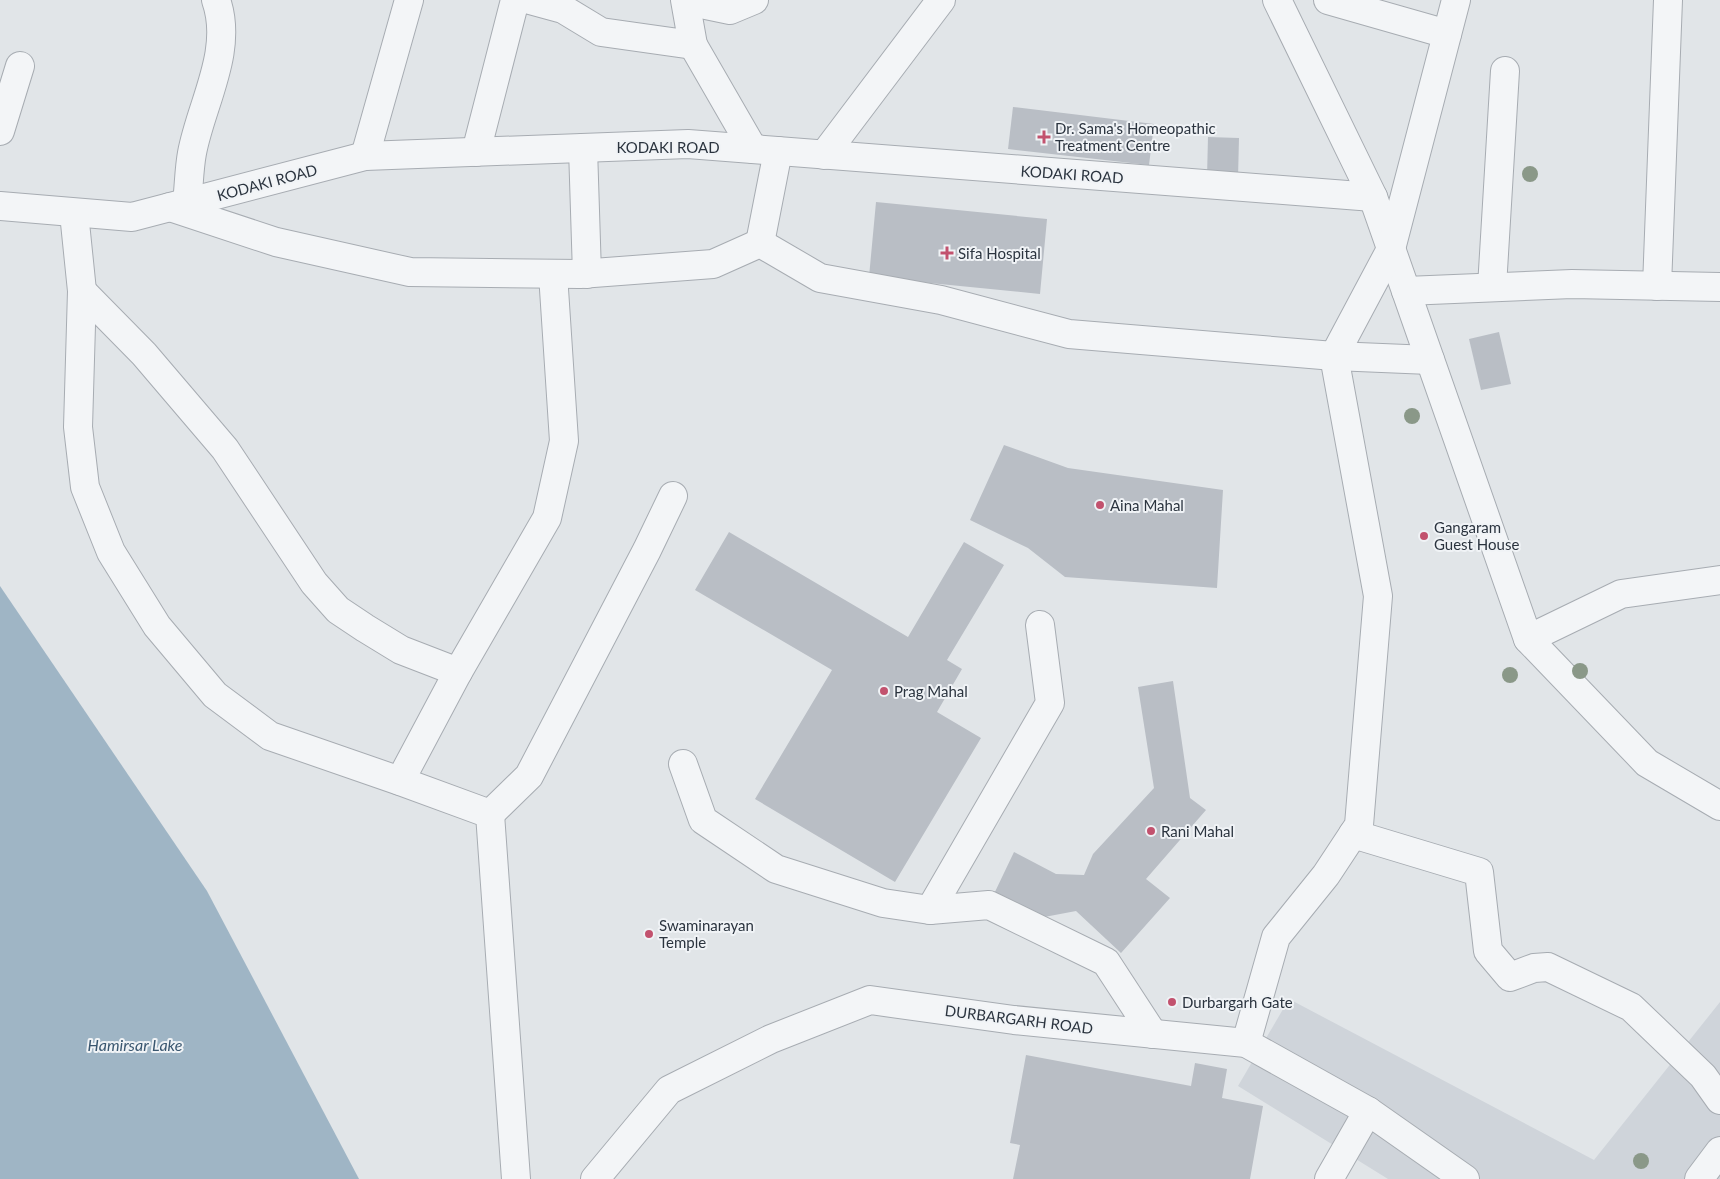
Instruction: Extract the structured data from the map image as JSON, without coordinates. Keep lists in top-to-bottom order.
{
  "streets": {
    "street": ["KODAKI ROAD", "DURBARGARH ROAD"]
  },
  "water": ["Hamirsar Lake"],
  "places": {
    "health": ["Dr. Sama's Homeopathic Treatment Centre", "Sifa Hospital"],
    "other": [
      "Aina Mahal",
      "Gangaram Guest House",
      "Prag Mahal",
      "Rani Mahal",
      "Swaminarayan Temple",
      "Durbargarh Gate"
    ]
  }
}
